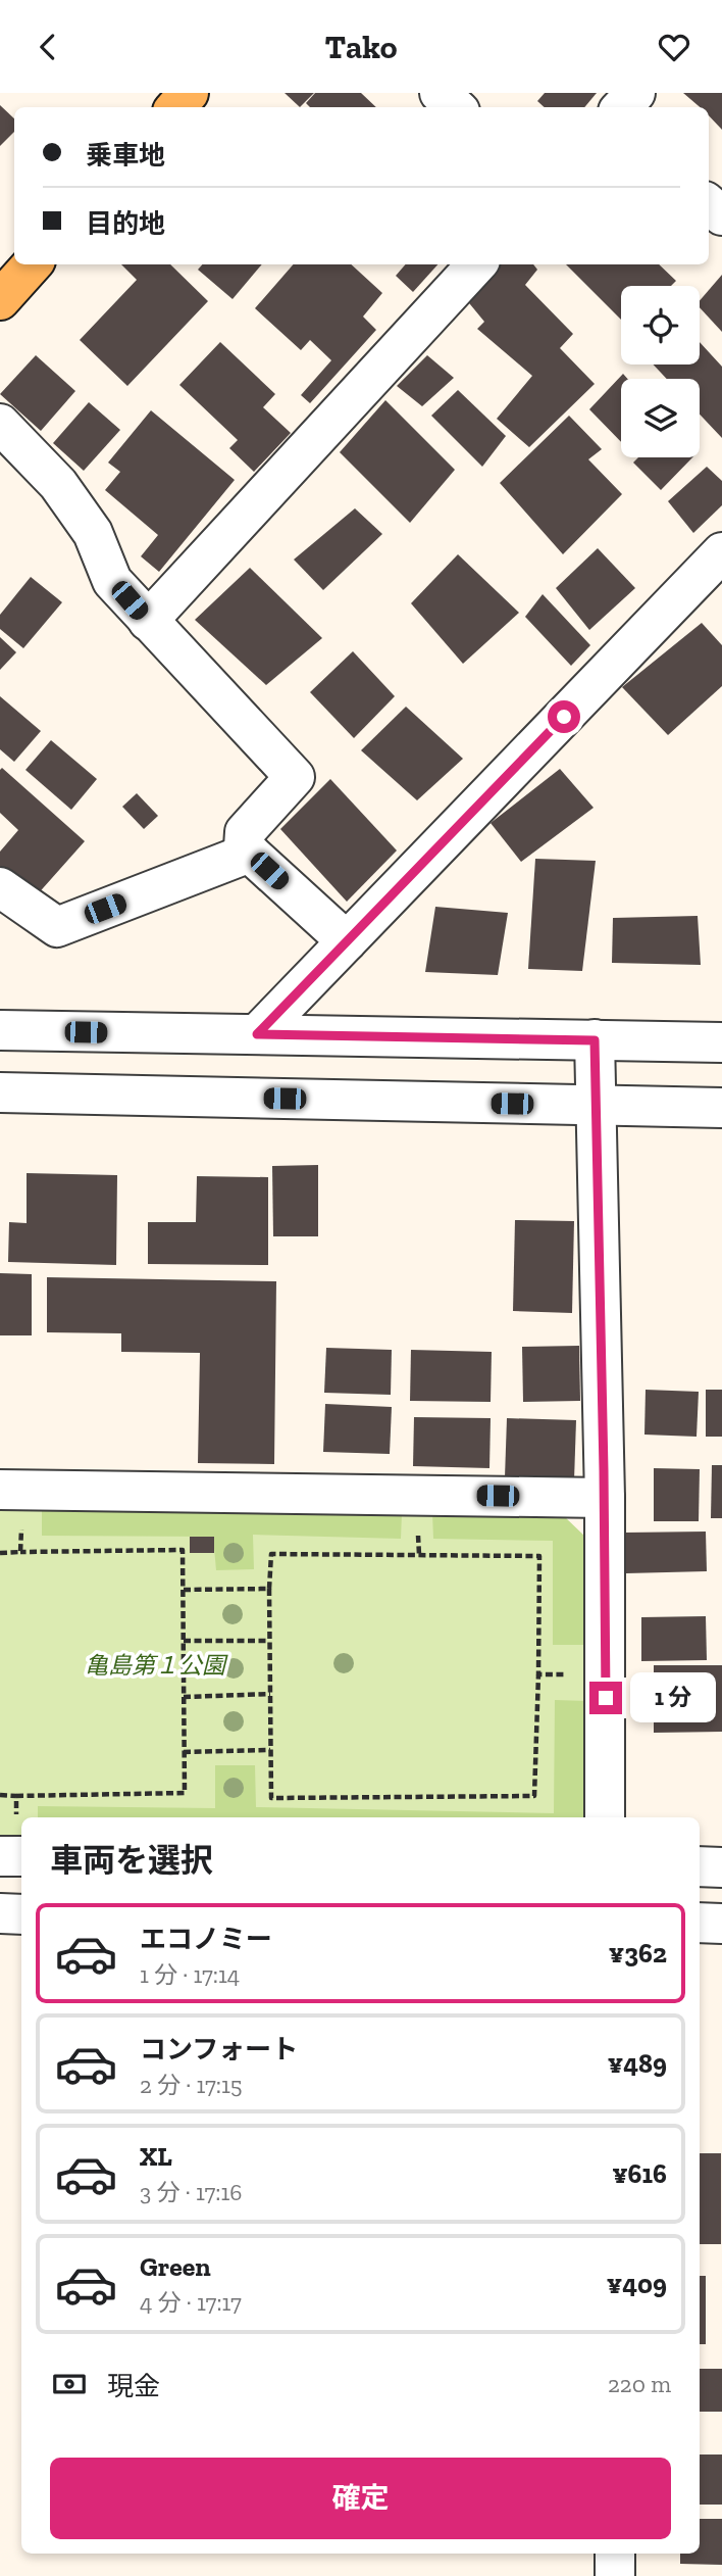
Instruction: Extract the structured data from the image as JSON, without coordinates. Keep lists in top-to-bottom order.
{
  "parks": ["亀島第１公園"],
  "page": {
    "header": "Tako",
    "banner": ["乗車地", "目的地"],
    "bubble": "1 分",
    "heading": "車両を選択",
    "list": [
      {
        "name": "エコノミー",
        "note": "1 分 · 17:14",
        "value": "¥362"
      },
      {
        "name": "コンフォート",
        "note": "2 分 · 17:15",
        "value": "¥489"
      },
      {
        "name": "XL",
        "note": "3 分 · 17:16",
        "value": "¥616"
      },
      {
        "name": "Green",
        "note": "4 分 · 17:17",
        "value": "¥409"
      }
    ],
    "pay": ["現金", "220 m"],
    "buttons": "確定"
  }
}
